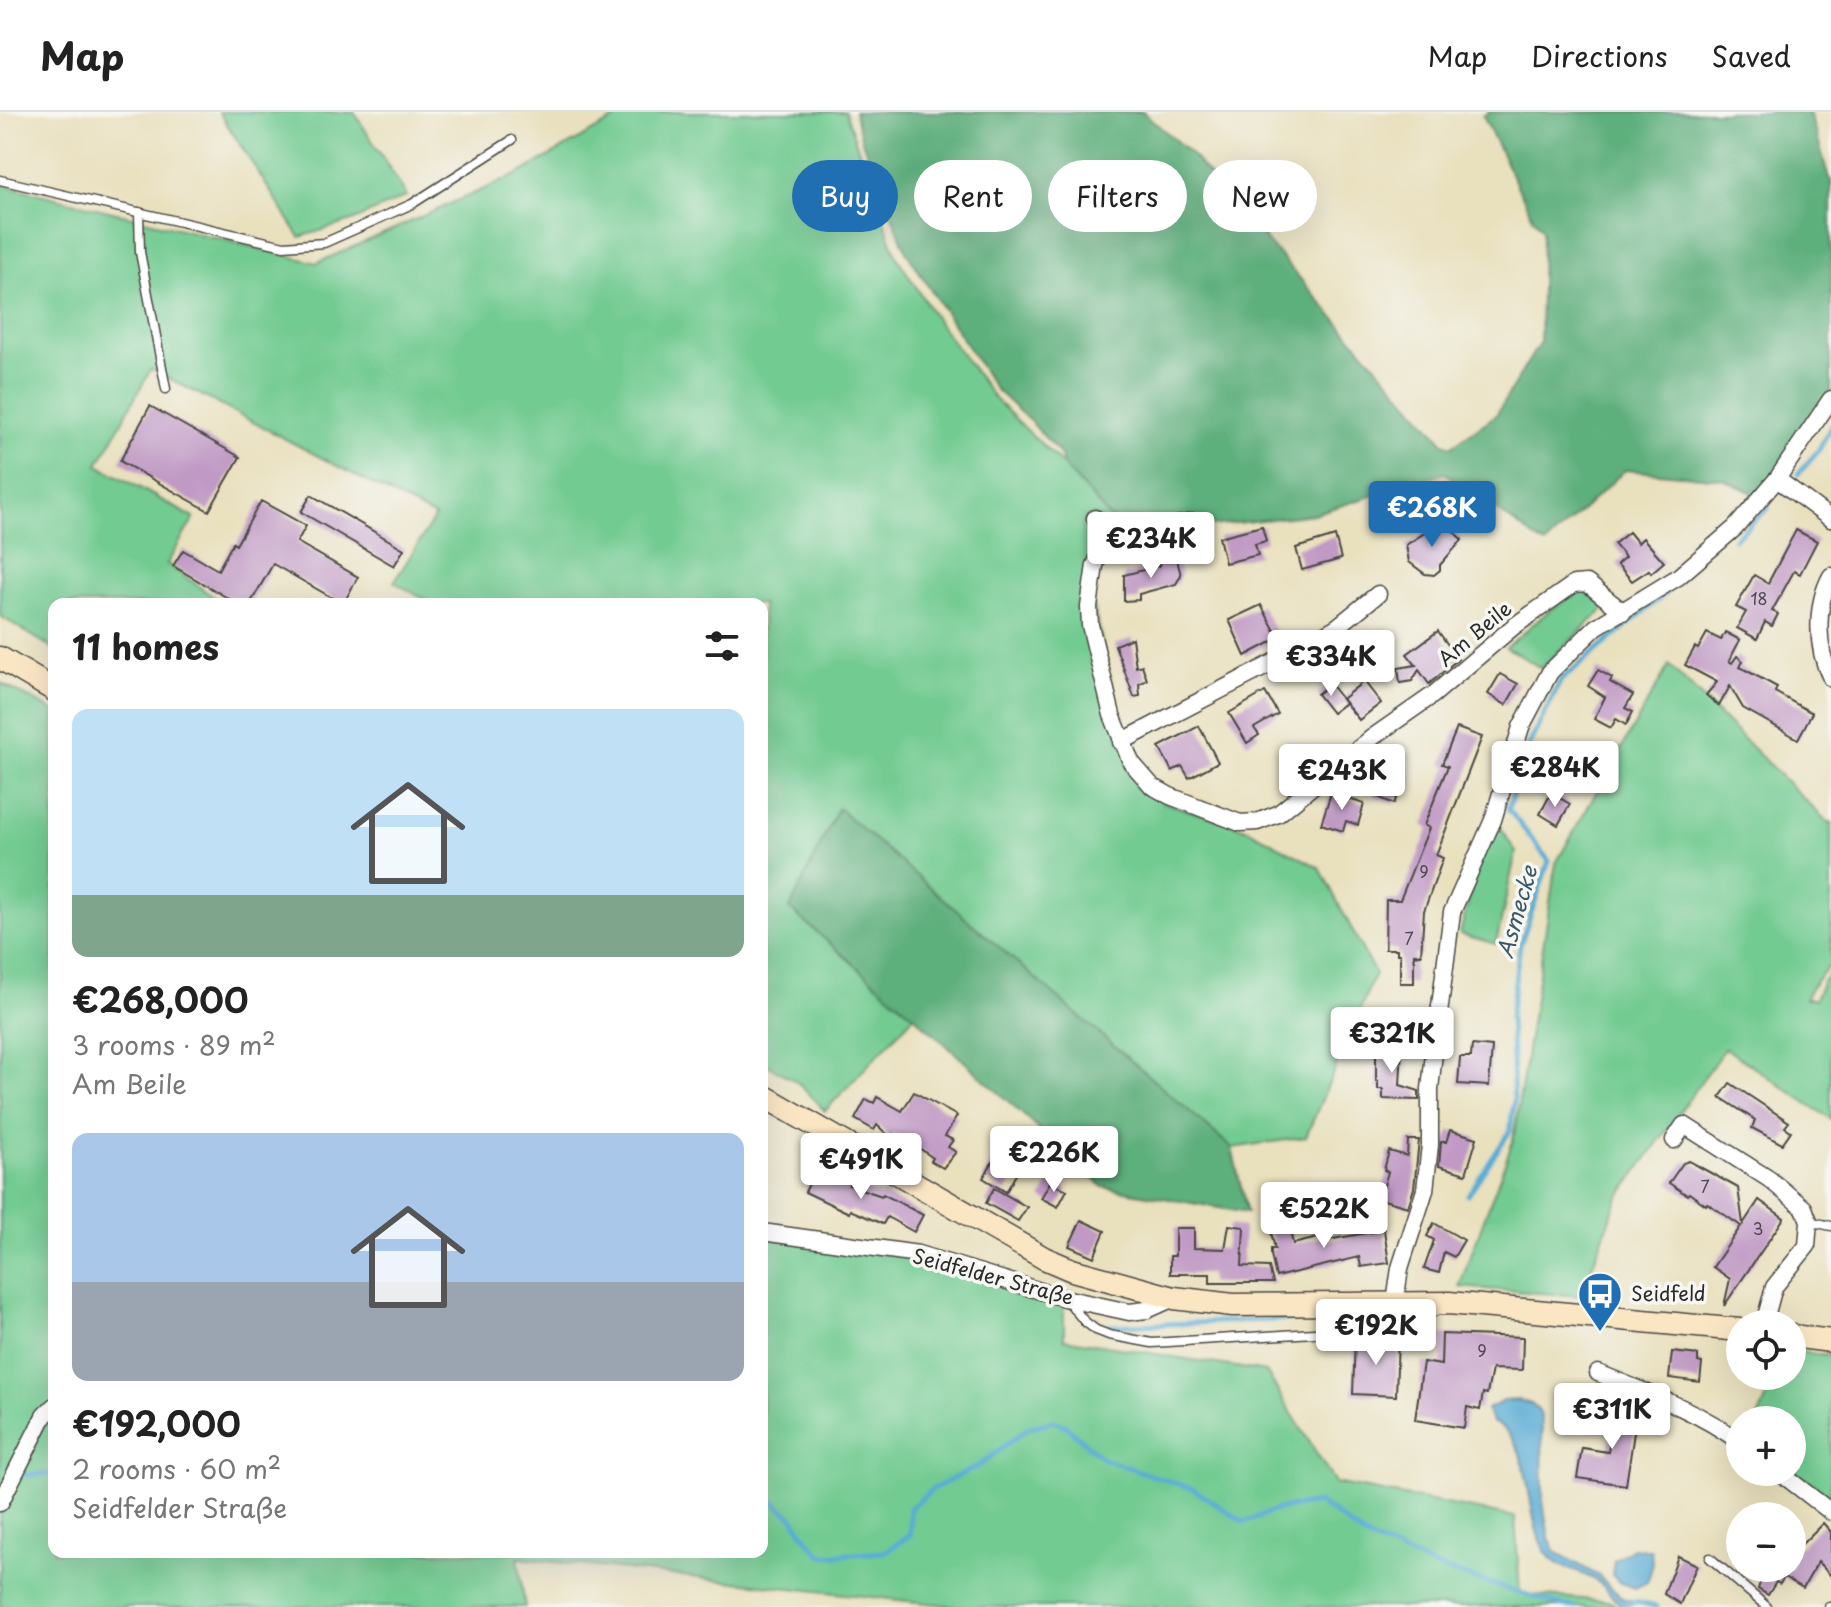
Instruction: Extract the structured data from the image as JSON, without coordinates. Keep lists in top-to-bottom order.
{
  "streets": {
    "main road": ["Seidfelder Straße"],
    "street": ["Am Beile"]
  },
  "water": ["Asmecke"],
  "places": {
    "bus stop": ["Seidfeld"]
  },
  "house_numbers": [
    "18",
    "9",
    "7",
    "7",
    "3",
    "9"
  ],
  "page": {
    "header": "Map",
    "nav": ["Map", "Directions", "Saved"],
    "chip": [
      "Buy",
      "Rent",
      "Filters",
      "New"
    ],
    "price": [
      "€268K",
      "€234K",
      "€334K",
      "€284K",
      "€243K",
      "€321K",
      "€226K",
      "€491K",
      "€522K",
      "€192K",
      "€311K"
    ],
    "heading": "11 homes",
    "list": [
      {
        "name": "€268,000",
        "note": "3 rooms · 89 m² · Am Beile"
      },
      {
        "name": "€192,000",
        "note": "2 rooms · 60 m² · Seidfelder Straße"
      }
    ],
    "map_buttons": ["+", "−"]
  }
}
